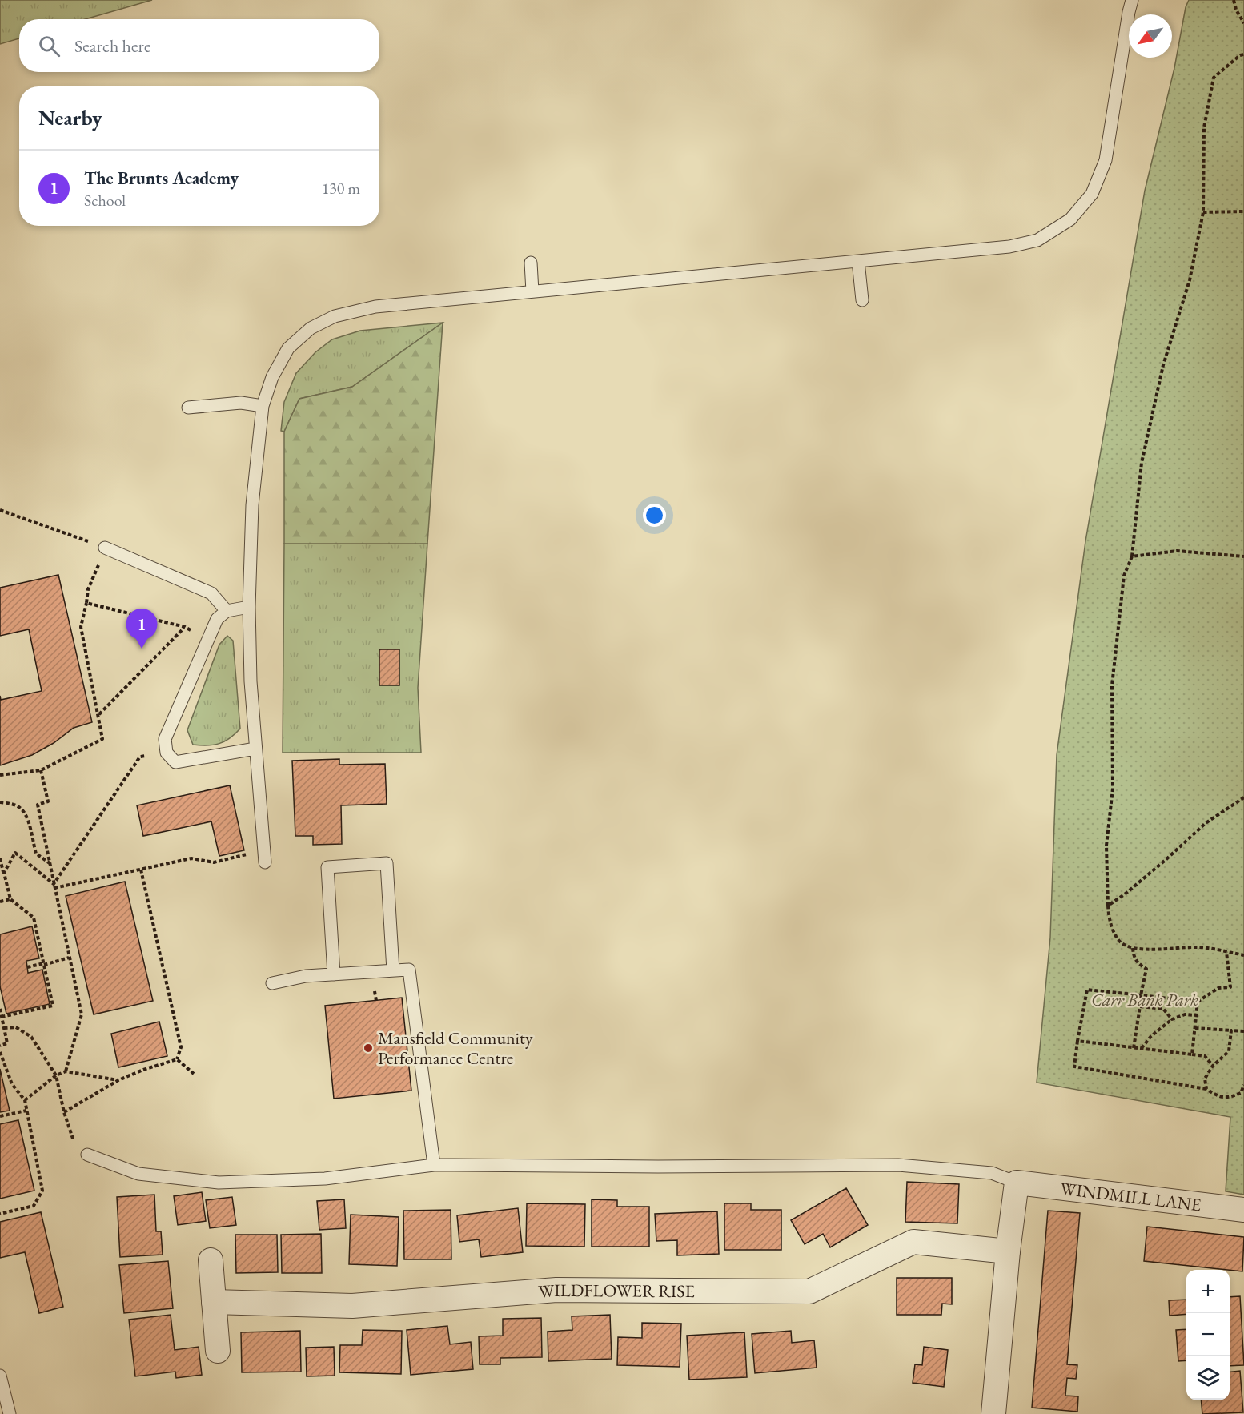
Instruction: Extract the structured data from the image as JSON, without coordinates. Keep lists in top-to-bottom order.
{
  "streets": {
    "street": ["WINDMILL LANE", "WILDFLOWER RISE"]
  },
  "parks": ["Carr Bank Park"],
  "places": ["Mansfield Community Performance Centre"],
  "north": "bottom left",
  "page": {
    "search": "Search here",
    "heading": "Nearby",
    "list": [
      {
        "mark": "1",
        "name": "The Brunts Academy",
        "note": "School",
        "value": "130 m"
      }
    ],
    "pins": "1",
    "map_buttons": ["+", "−"]
  }
}
